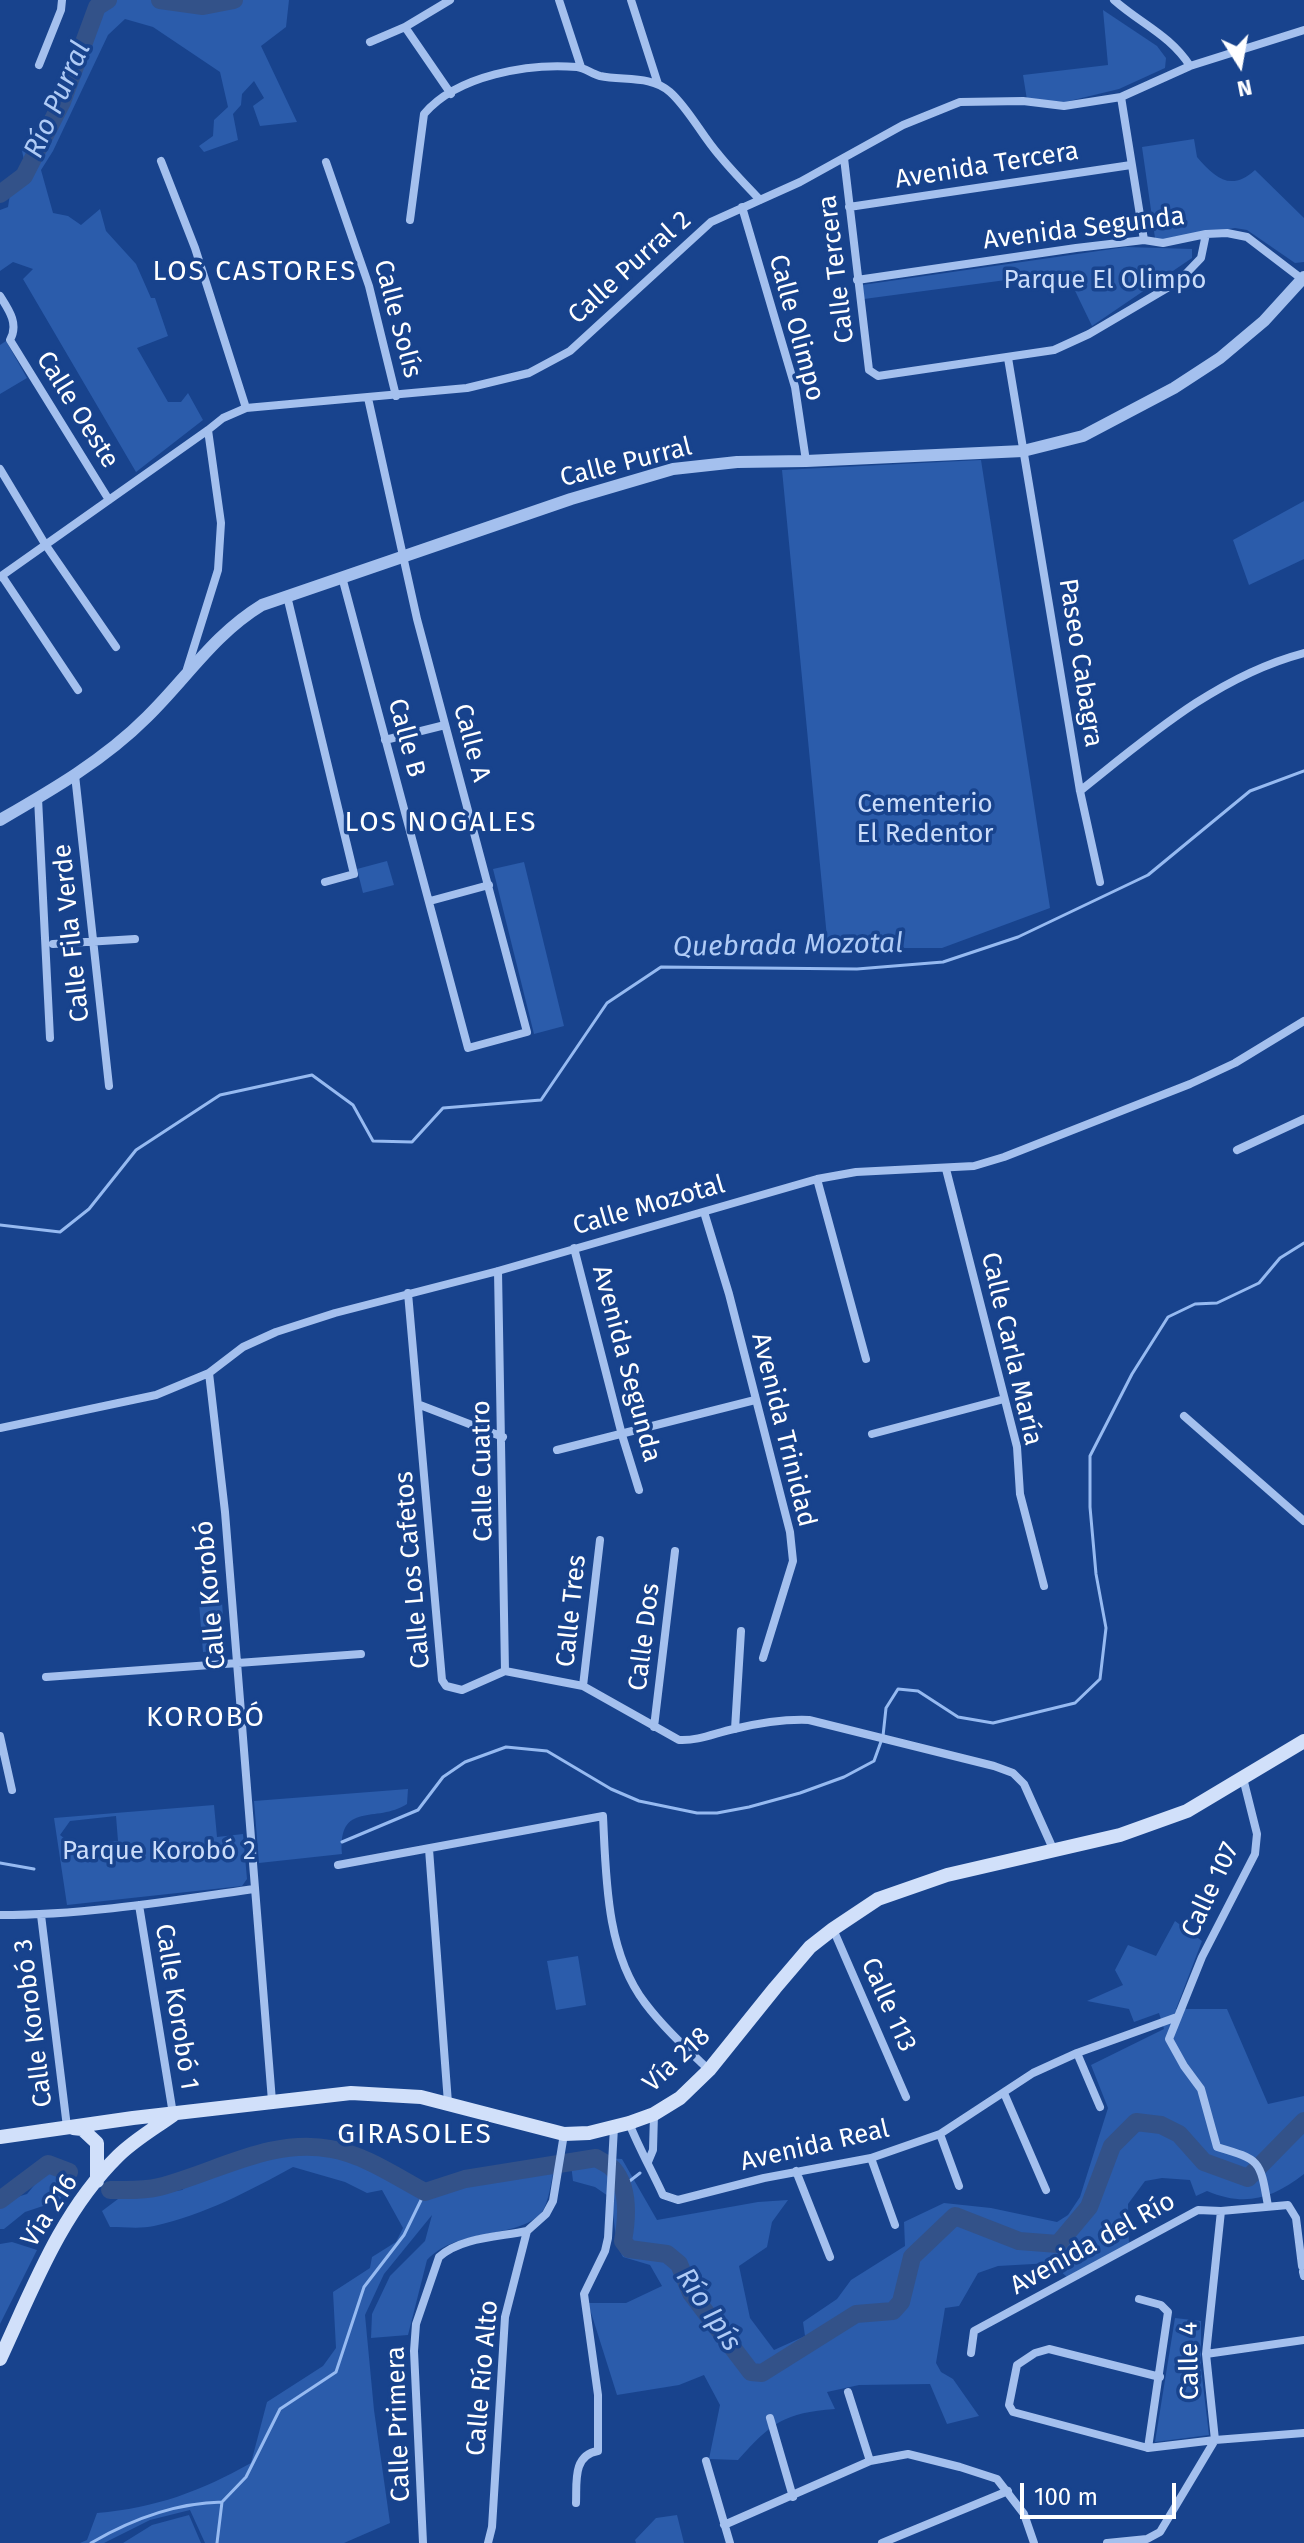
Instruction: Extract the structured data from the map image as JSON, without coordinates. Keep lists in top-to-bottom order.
{
  "streets": {
    "main road": ["Vía 218", "Vía 216"],
    "street": [
      "Avenida Tercera",
      "Avenida Segunda",
      "Calle Purral 2",
      "Calle Tercera",
      "Calle Solís",
      "Calle Olimpo",
      "Calle Oeste",
      "Calle Purral",
      "Paseo Cabagra",
      "Calle B",
      "Calle A",
      "Calle Fila Verde",
      "Calle Mozotal",
      "Calle Carla María",
      "Avenida Trinidad",
      "Calle Cuatro",
      "Calle Los Cafetos",
      "Calle Korobó",
      "Calle Tres",
      "Calle Dos",
      "Calle 107",
      "Calle 113",
      "Calle Korobó 1",
      "Calle Korobó 3",
      "Avenida Real",
      "Avenida del Río",
      "Calle 4",
      "Calle Río Alto",
      "Calle Primera"
    ]
  },
  "crossings": [
    ["Avenida Tercera", "Calle Tercera"],
    ["Avenida Segunda", "Calle Tercera"],
    ["Avenida Segunda", "Calle Purral"],
    ["Avenida Segunda", "Calle Mozotal"],
    ["Calle Purral 2", "Calle Tercera"],
    ["Calle Purral 2", "Calle Solís"],
    ["Calle Purral 2", "Calle Olimpo"],
    ["Calle Purral 2", "Calle Oeste"],
    ["Calle Purral 2", "Calle A"],
    ["Calle Olimpo", "Calle Purral"],
    ["Calle Purral", "Paseo Cabagra"],
    ["Calle Purral", "Calle B"],
    ["Calle Purral", "Calle A"],
    ["Calle Purral", "Calle Fila Verde"],
    ["Calle B", "Calle A"],
    ["Calle Mozotal", "Calle Carla María"],
    ["Calle Mozotal", "Avenida Trinidad"],
    ["Calle Mozotal", "Calle Cuatro"],
    ["Calle Mozotal", "Calle Los Cafetos"],
    ["Calle Mozotal", "Calle Korobó"],
    ["Calle Cuatro", "Calle Los Cafetos"],
    ["Calle Korobó", "Vía 218"],
    ["Calle 107", "Vía 218"],
    ["Calle 107", "Avenida Real"],
    ["Calle 113", "Vía 218"],
    ["Calle Korobó 1", "Vía 218"],
    ["Calle Korobó 1", "Vía 216"],
    ["Calle Korobó 3", "Vía 218"],
    ["Vía 218", "Avenida Real"],
    ["Vía 218", "Vía 216"],
    ["Vía 218", "Calle Río Alto"],
    ["Avenida del Río", "Calle 4"],
    ["Calle Río Alto", "Calle Primera"]
  ],
  "districts": [
    "LOS CASTORES",
    "LOS NOGALES",
    "KOROBÓ",
    "GIRASOLES"
  ],
  "water": ["Río Purral", "Quebrada Mozotal", "Río Ipís"],
  "parks": ["Parque El Olimpo", "Cementerio El Redentor", "Parque Korobó 2"],
  "scale_bar": "100 m",
  "north": "bottom"
}
